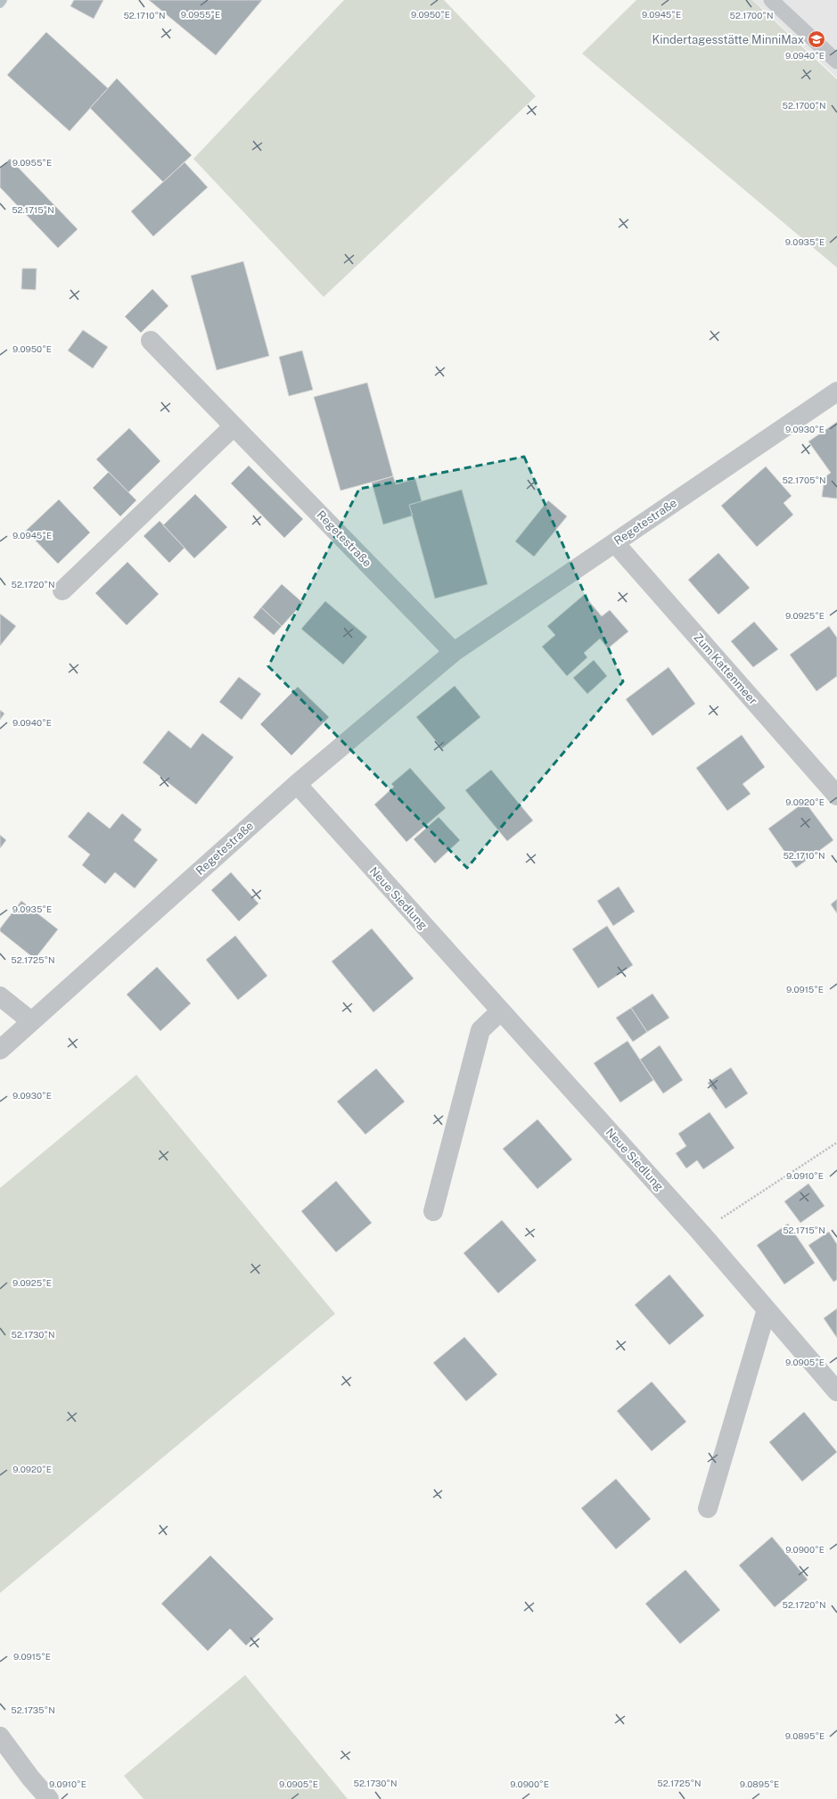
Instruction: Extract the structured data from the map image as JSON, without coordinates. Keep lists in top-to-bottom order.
{
  "streets": {
    "street": ["Regetestraße", "Zum Kattenmeer", "Neue Siedlung"]
  },
  "crossings": [
    ["Regetestraße", "Zum Kattenmeer"],
    ["Regetestraße", "Neue Siedlung"]
  ],
  "places": {
    "school or university": ["Kindertagesstätte MinniMax"]
  },
  "coordinates": [
    "9.0955°E",
    "9.0950°E",
    "9.0945°E",
    "52.1700°N",
    "52.1710°N",
    "9.0940°E",
    "52.1715°N",
    "9.0935°E",
    "9.0930°E",
    "52.1705°N",
    "52.1720°N",
    "9.0925°E",
    "9.0920°E",
    "52.1725°N",
    "9.0915°E",
    "9.0910°E",
    "52.1730°N",
    "9.0905°E",
    "9.0900°E",
    "52.1735°N",
    "9.0895°E"
  ]
}
